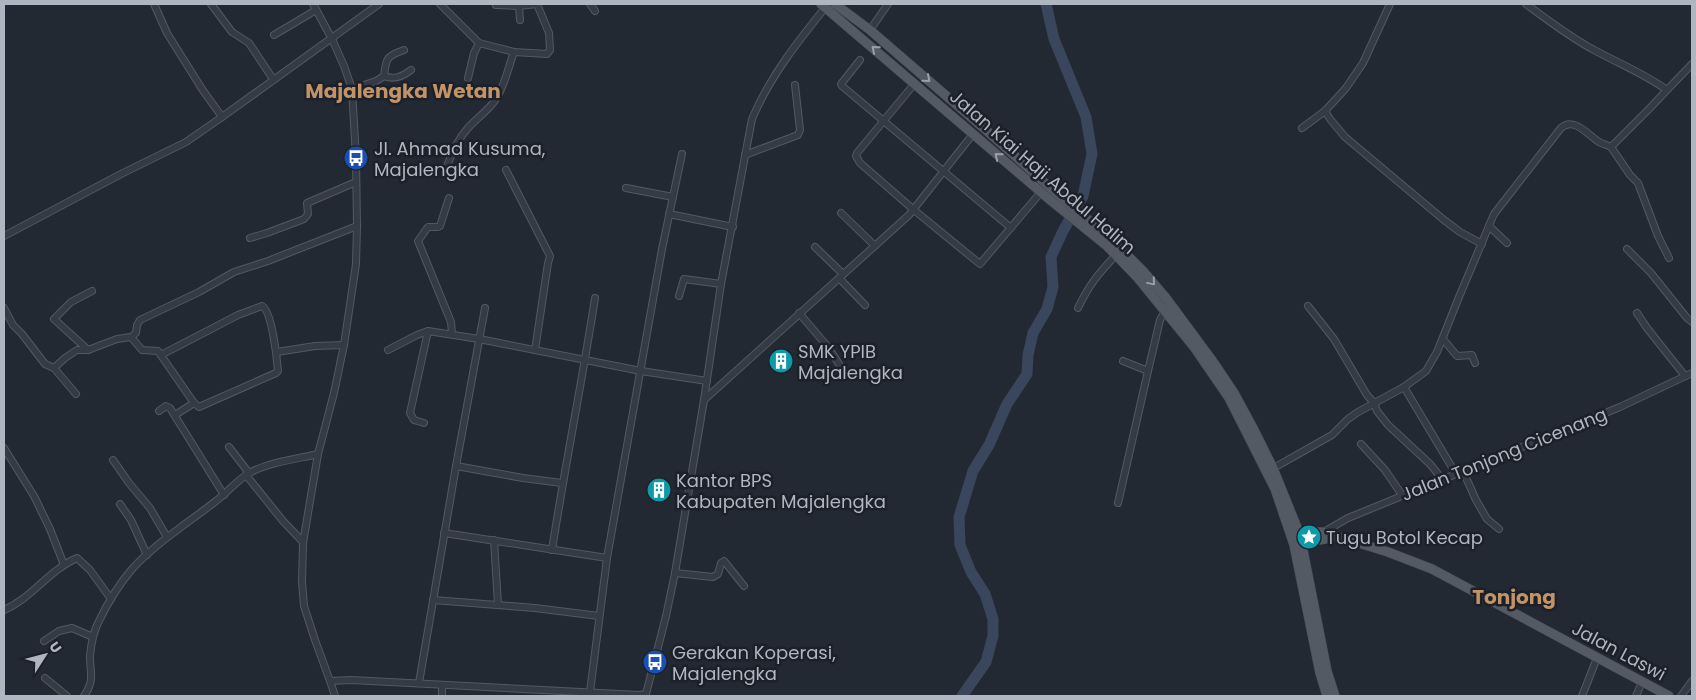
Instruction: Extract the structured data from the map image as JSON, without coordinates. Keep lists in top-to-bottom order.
{
  "streets": {
    "main road": ["Jalan Kiai Haji Abdul Halim", "Jalan Laswi"],
    "street": ["Jalan Tonjong Cicenang"]
  },
  "crossings": [
    ["Jalan Kiai Haji Abdul Halim", "Jalan Laswi"],
    ["Jalan Tonjong Cicenang", "Jalan Laswi"]
  ],
  "districts": ["Majalengka Wetan", "Tonjong"],
  "places": {
    "bus stop": ["Jl. Ahmad Kusuma, Majalengka", "Gerakan Koperasi, Majalengka"],
    "building": ["SMK YPIB Majalengka", "Kantor BPS Kabupaten Majalengka"],
    "place": ["Tugu Botol Kecap"]
  },
  "north": "top right"
}
